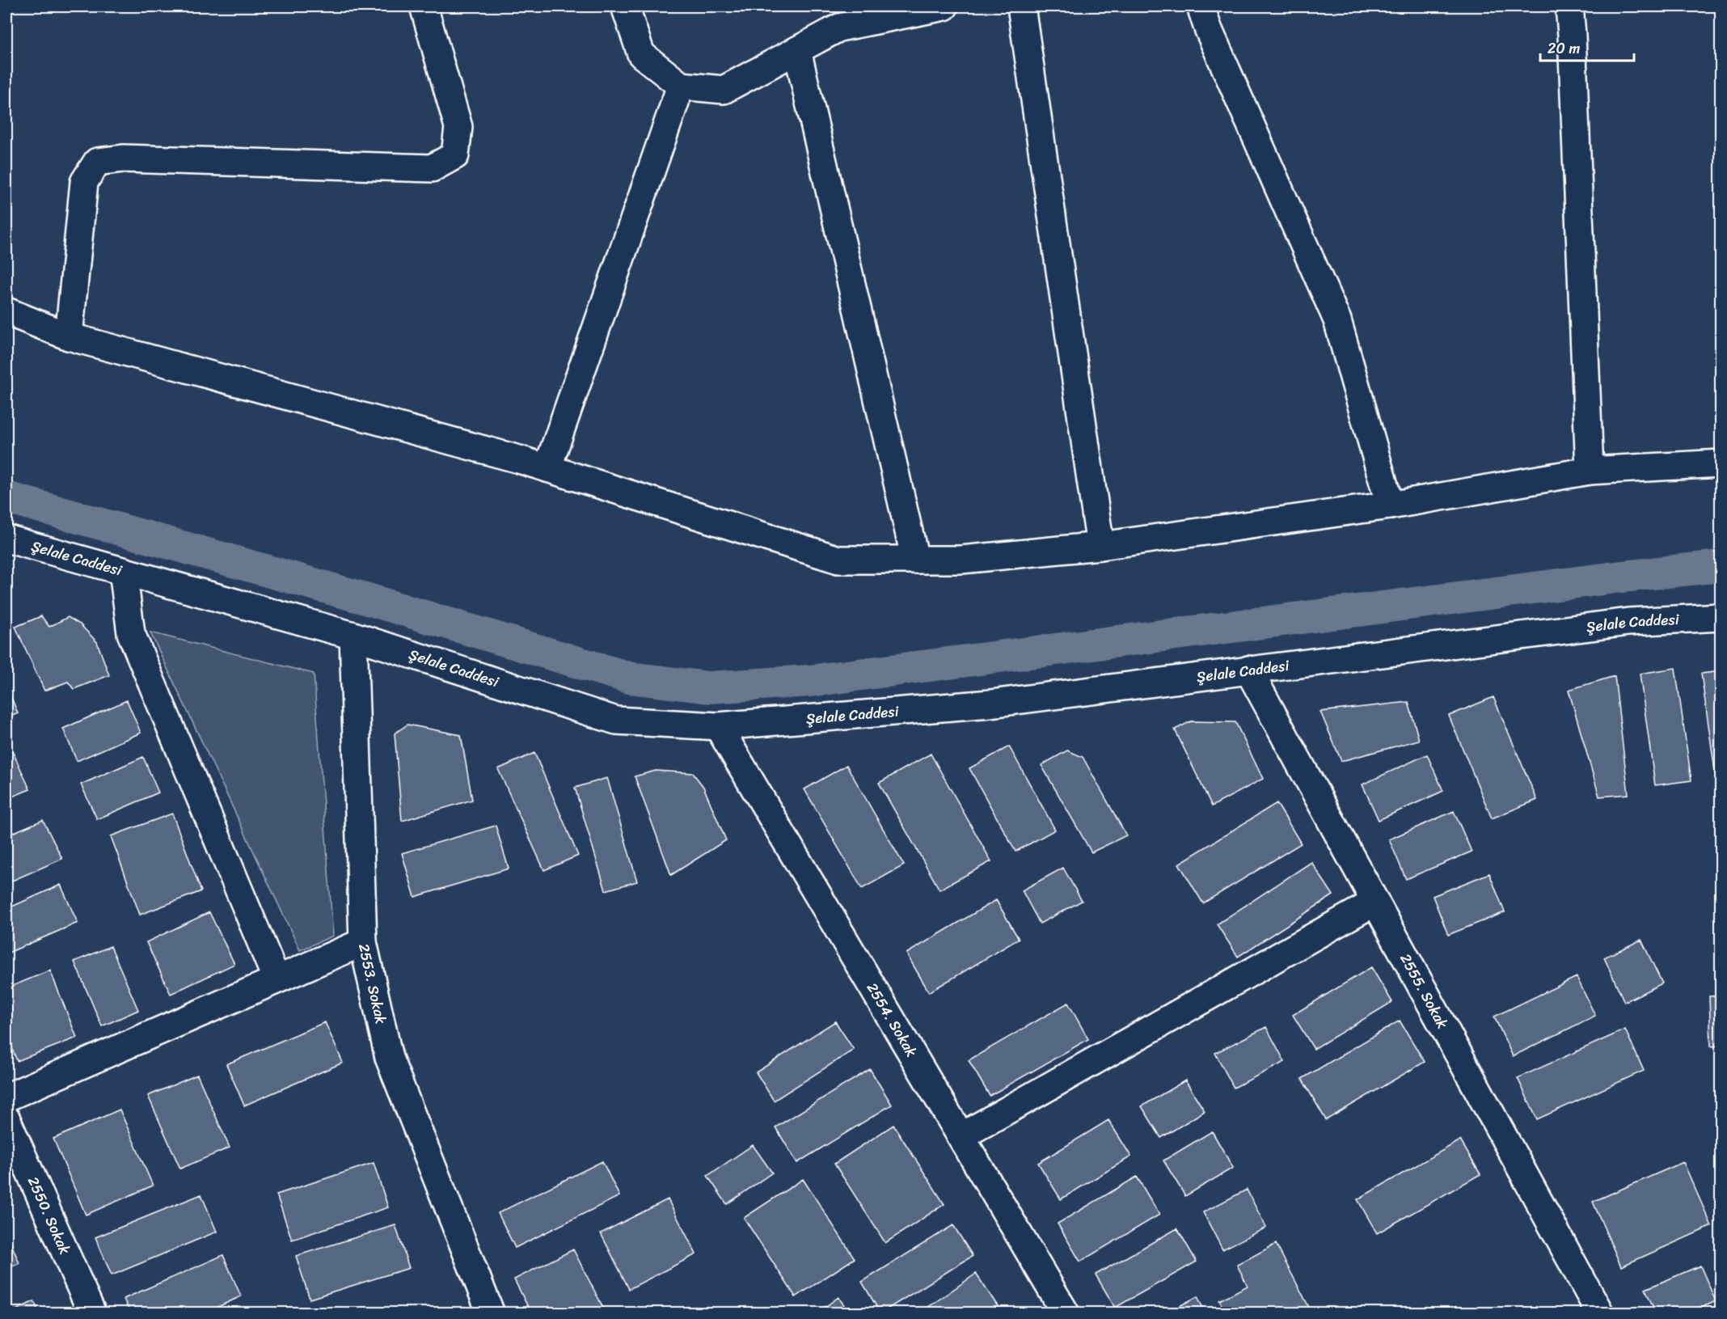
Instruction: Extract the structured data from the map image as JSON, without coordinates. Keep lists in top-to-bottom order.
{
  "streets": {
    "street": [
      "Şelale Caddesi",
      "2553. Sokak",
      "2555. Sokak",
      "2554. Sokak",
      "2550. Sokak"
    ]
  },
  "crossings": [
    ["Şelale Caddesi", "2553. Sokak"],
    ["Şelale Caddesi", "2555. Sokak"],
    ["Şelale Caddesi", "2554. Sokak"]
  ],
  "scale_bar": "20 m"
}
